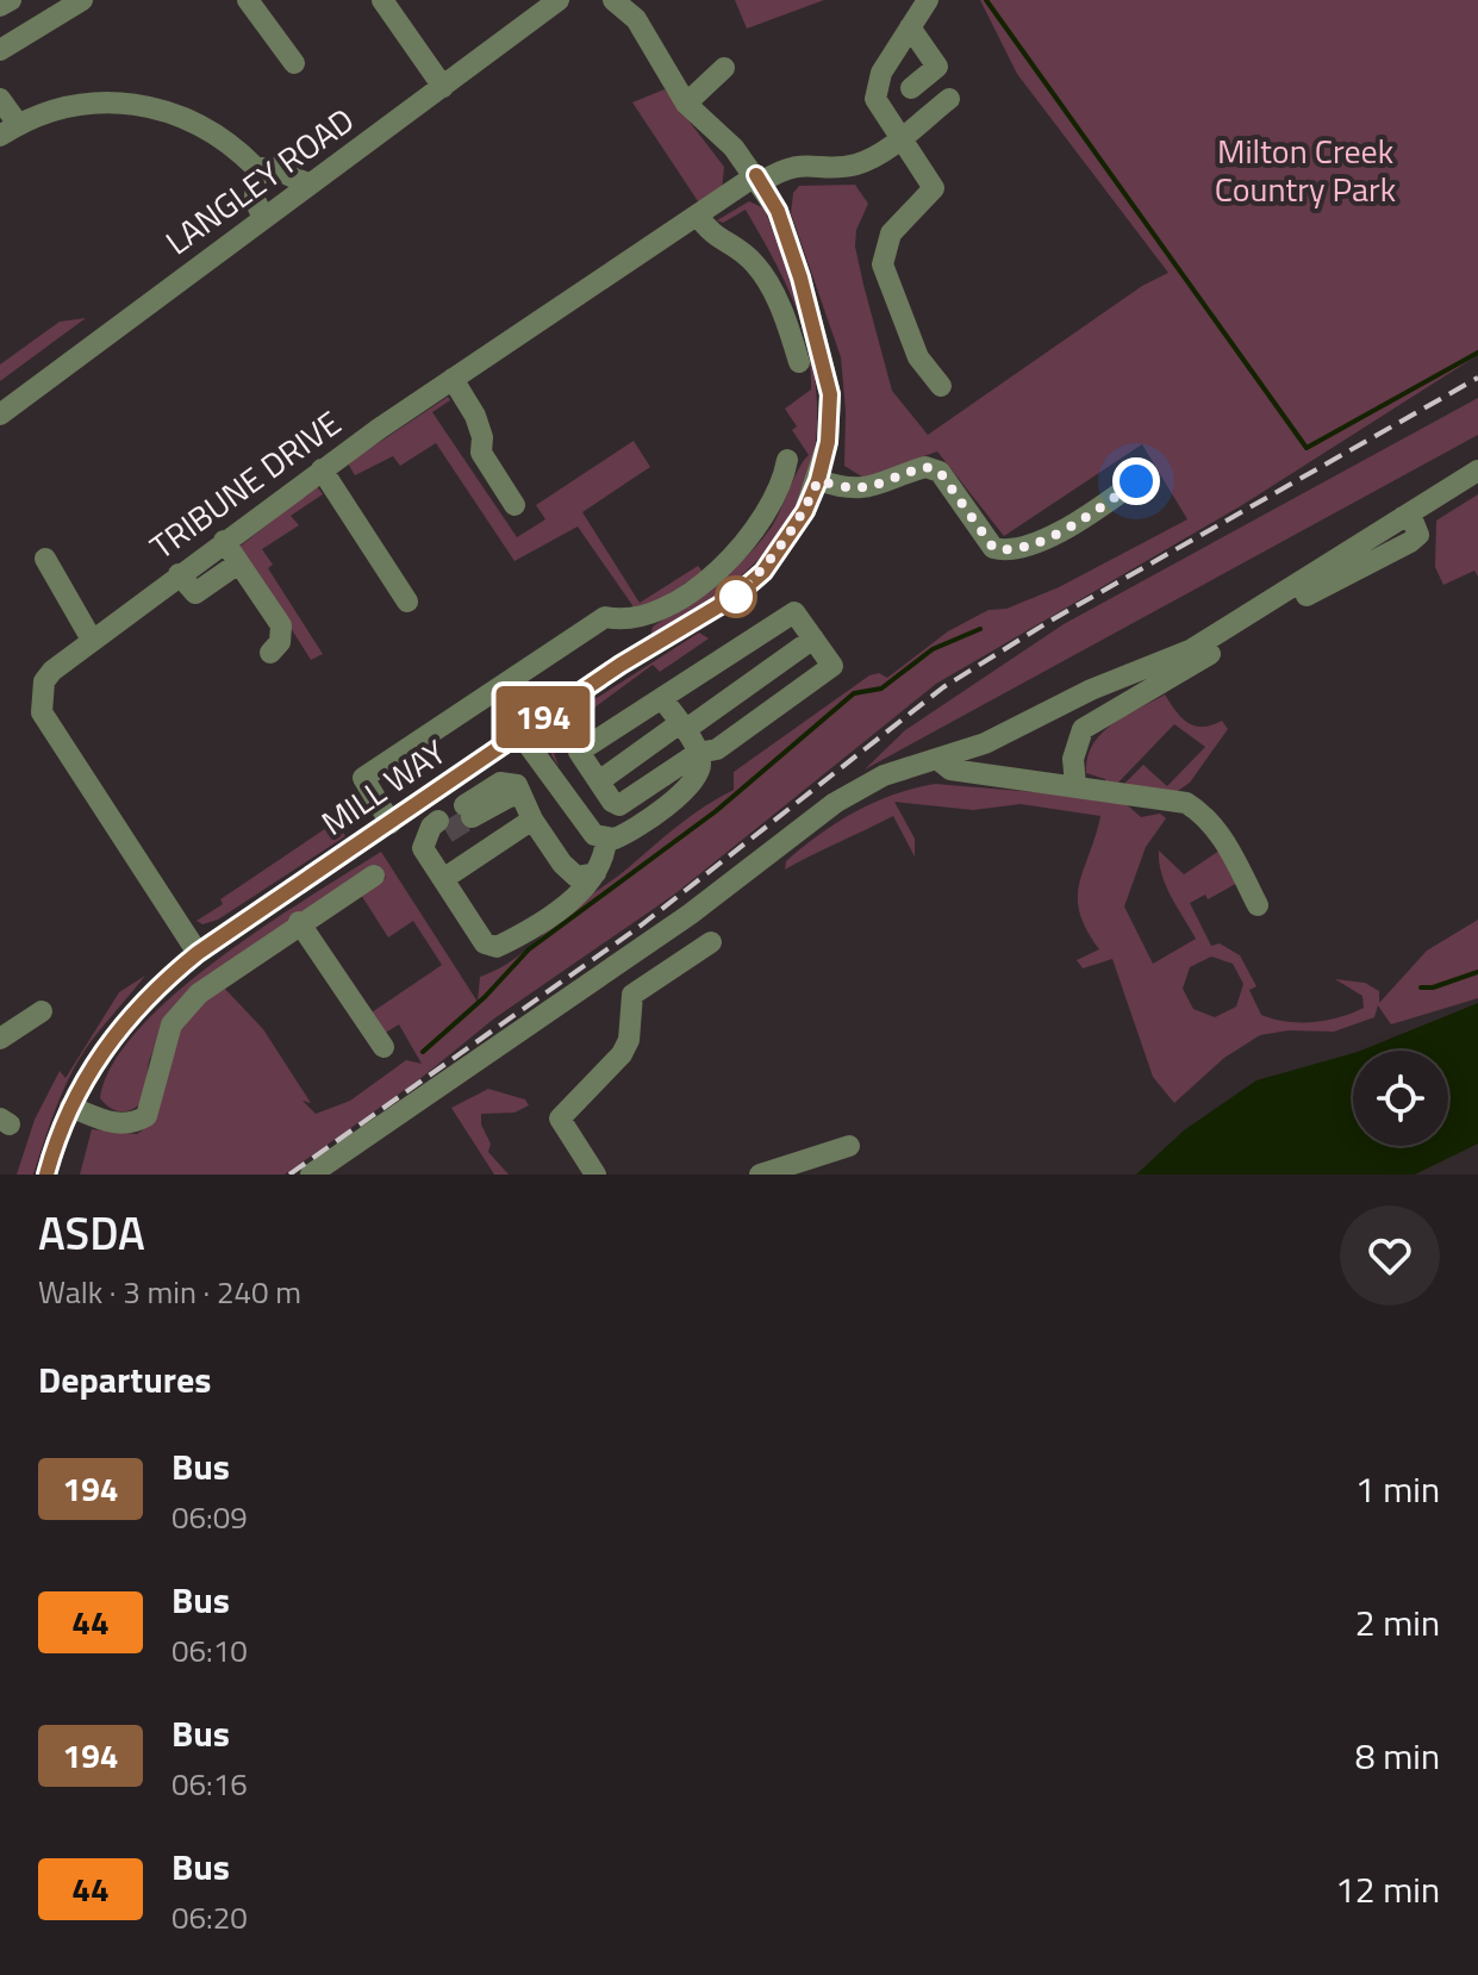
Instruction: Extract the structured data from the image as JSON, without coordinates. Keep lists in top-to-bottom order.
{
  "streets": {
    "street": ["LANGLEY ROAD", "TRIBUNE DRIVE", "MILL WAY"]
  },
  "crossings": [
    ["TRIBUNE DRIVE", "MILL WAY"]
  ],
  "parks": ["Milton Creek Country Park"],
  "lines": ["bus line 194"],
  "page": {
    "on_map": "194",
    "heading": [
      ["ASDA", "Walk · 3 min · 240 m"],
      "Departures"
    ],
    "list": [
      {
        "mark": "194",
        "name": "Bus",
        "note": "06:09",
        "value": "1 min"
      },
      {
        "mark": "44",
        "name": "Bus",
        "note": "06:10",
        "value": "2 min"
      },
      {
        "mark": "194",
        "name": "Bus",
        "note": "06:16",
        "value": "8 min"
      },
      {
        "mark": "44",
        "name": "Bus",
        "note": "06:20",
        "value": "12 min"
      }
    ]
  }
}
